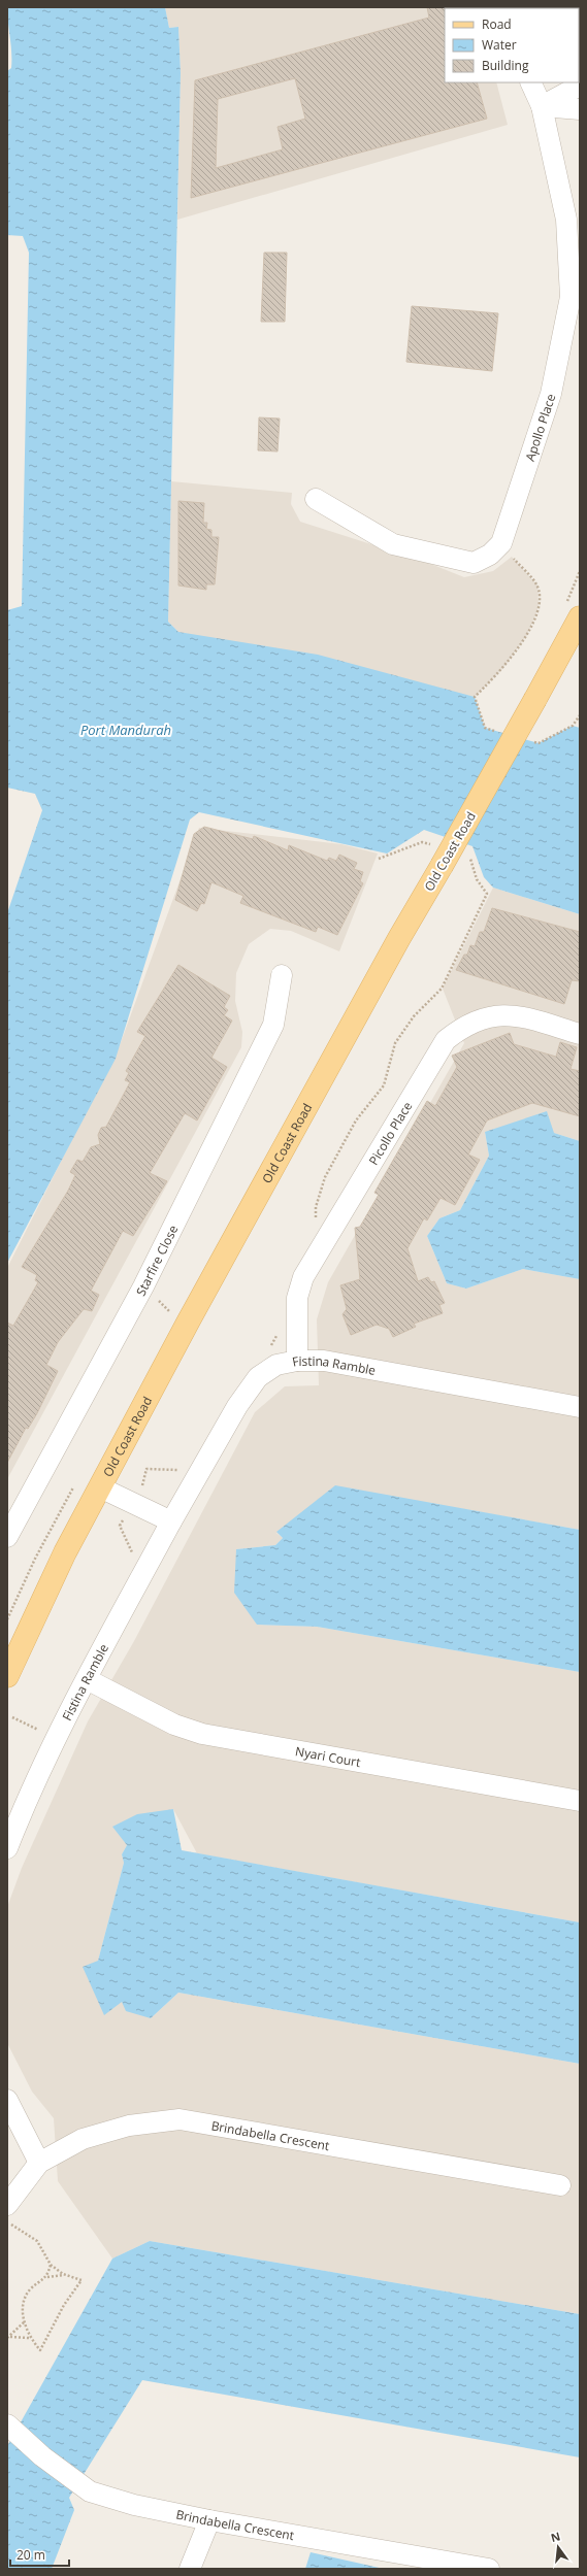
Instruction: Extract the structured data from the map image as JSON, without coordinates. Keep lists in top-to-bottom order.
{
  "streets": {
    "main road": ["Old Coast Road"],
    "street": [
      "Apollo Place",
      "Picollo Place",
      "Starfire Close",
      "Fistina Ramble",
      "Nyari Court",
      "Brindabella Crescent"
    ]
  },
  "crossings": [
    ["Picollo Place", "Fistina Ramble"],
    ["Fistina Ramble", "Nyari Court"]
  ],
  "water": ["Port Mandurah"],
  "legend": ["Road", "Water", "Building"],
  "scale_bar": "20 m",
  "north": "top"
}
